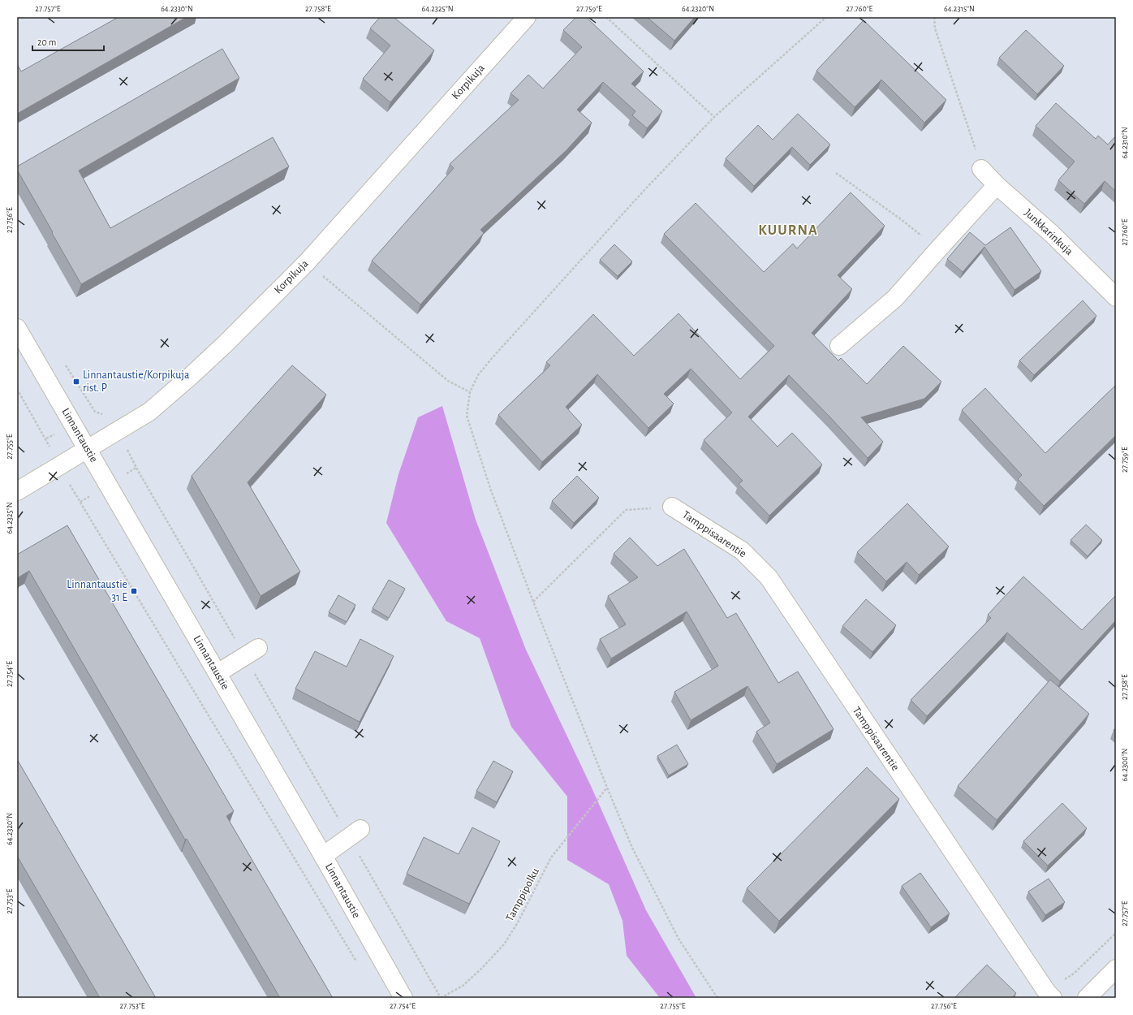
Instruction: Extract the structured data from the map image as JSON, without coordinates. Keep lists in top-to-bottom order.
{
  "streets": {
    "street": [
      "Korpikuja",
      "Junkkarinkuja",
      "Linnantaustie",
      "Tamppisaarentie"
    ],
    "path": ["Tamppipolku"]
  },
  "crossings": [
    ["Korpikuja", "Linnantaustie"]
  ],
  "districts": ["KUURNA"],
  "places": {
    "transit": ["Linnantaustie/Korpikuja rist. P", "Linnantaustie 31 E"]
  },
  "scale_bar": "20 m",
  "coordinates": [
    "27.757°E",
    "64.2330°N",
    "27.758°E",
    "64.2325°N",
    "27.759°E",
    "64.2320°N",
    "27.760°E",
    "64.2315°N",
    "64.2310°N",
    "27.756°E",
    "27.755°E",
    "27.754°E",
    "64.2300°N",
    "27.753°E"
  ]
}
